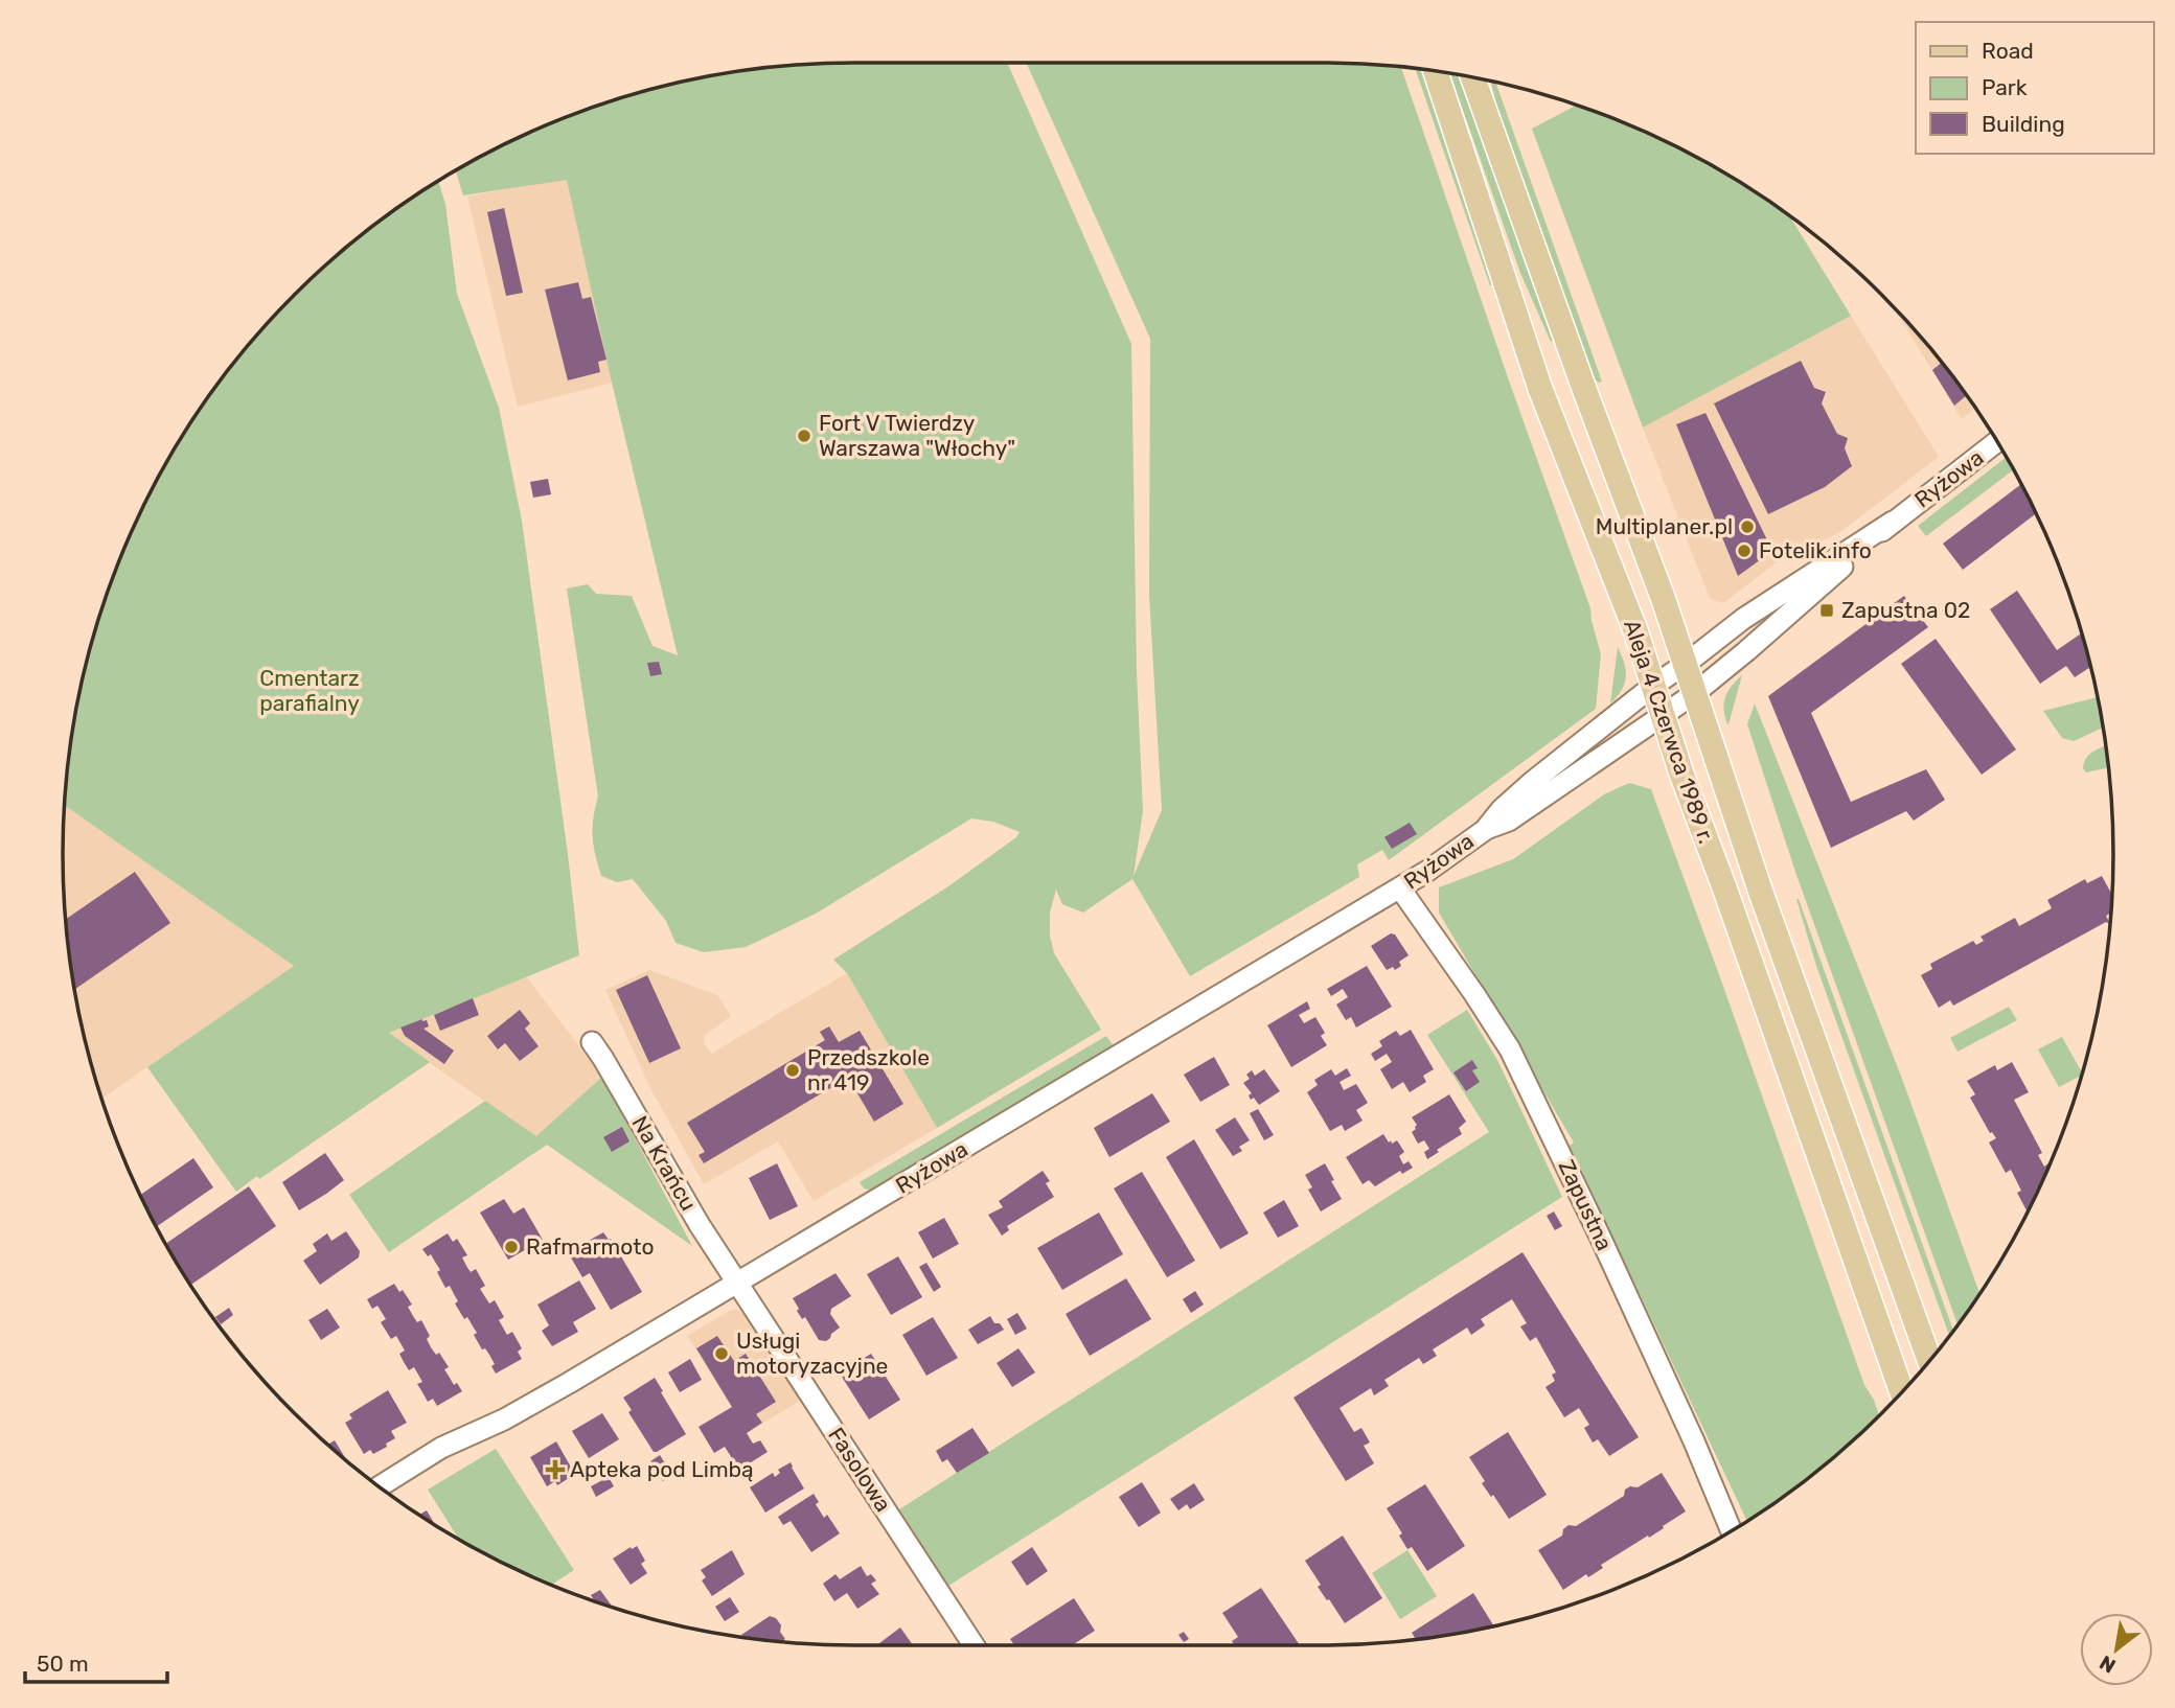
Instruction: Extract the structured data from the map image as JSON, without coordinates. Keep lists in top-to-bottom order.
{
  "streets": {
    "main road": ["Aleja 4 Czerwca 1989 r."],
    "street": [
      "Ryżowa",
      "Na Krańcu",
      "Zapustna",
      "Fasolowa"
    ]
  },
  "crossings": [
    ["Ryżowa", "Aleja 4 Czerwca 1989 r."],
    ["Ryżowa", "Na Krańcu"],
    ["Ryżowa", "Zapustna"],
    ["Ryżowa", "Fasolowa"],
    ["Na Krańcu", "Fasolowa"]
  ],
  "parks": ["Cmentarz parafialny"],
  "places": {
    "other": [
      "Fort V Twierdzy Warszawa \"Włochy\"",
      "Multiplaner.pl",
      "Fotelik.info",
      "Przedszkole nr 419",
      "Rafmarmoto",
      "Usługi motoryzacyjne"
    ],
    "transit": ["Zapustna 02"],
    "health": ["Apteka pod Limbą"]
  },
  "legend": ["Road", "Park", "Building"],
  "scale_bar": "50 m",
  "north": "bottom left"
}
